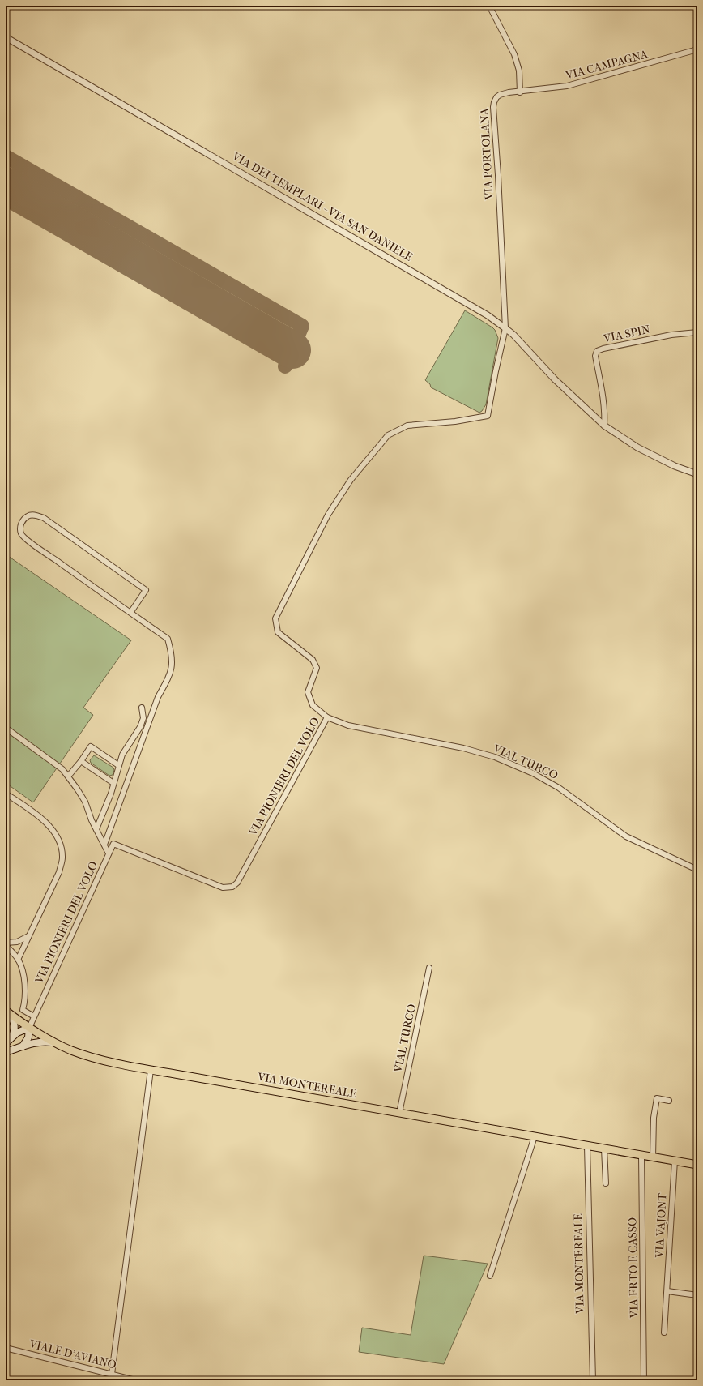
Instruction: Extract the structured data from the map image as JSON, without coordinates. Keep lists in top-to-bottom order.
{
  "streets": {
    "main road": ["VIA MONTEREALE"],
    "street": [
      "VIA CAMPAGNA",
      "VIA PORTOLANA",
      "VIA DEI TEMPLARI - VIA SAN DANIELE",
      "VIA SPIN",
      "VIAL TURCO",
      "VIA PIONIERI DEL VOLO",
      "VIA VAJONT",
      "VIA ERTO E CASSO",
      "VIALE D'AVIANO"
    ]
  },
  "crossings": [
    ["VIA CAMPAGNA", "VIA PORTOLANA"],
    ["VIA PORTOLANA", "VIA DEI TEMPLARI - VIA SAN DANIELE"],
    ["VIA PORTOLANA", "VIA PIONIERI DEL VOLO"],
    ["VIA DEI TEMPLARI - VIA SAN DANIELE", "VIA SPIN"],
    ["VIA DEI TEMPLARI - VIA SAN DANIELE", "VIA PIONIERI DEL VOLO"],
    ["VIAL TURCO", "VIA PIONIERI DEL VOLO"],
    ["VIAL TURCO", "VIA MONTEREALE"],
    ["VIA PIONIERI DEL VOLO", "VIA MONTEREALE"],
    ["VIA MONTEREALE", "VIA VAJONT"],
    ["VIA MONTEREALE", "VIA ERTO E CASSO"]
  ]
}
